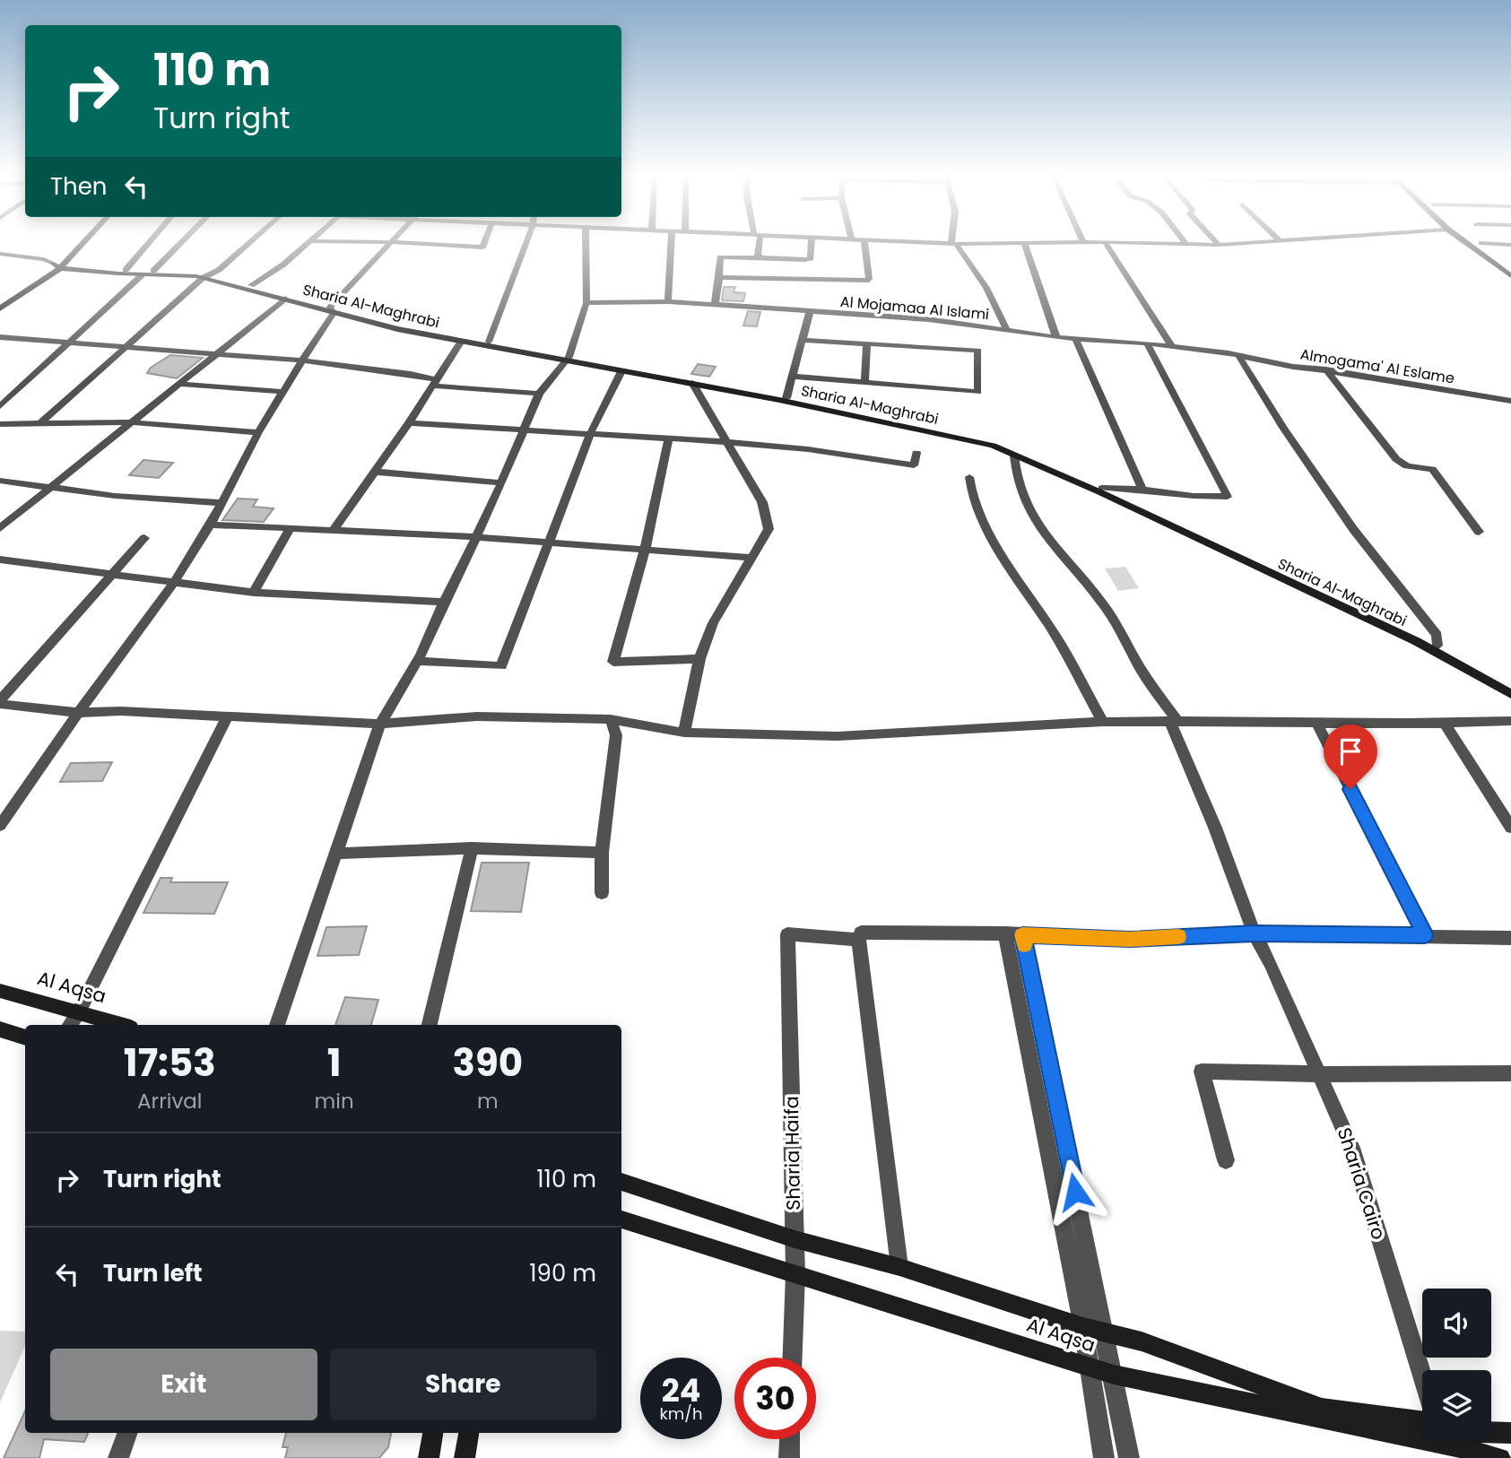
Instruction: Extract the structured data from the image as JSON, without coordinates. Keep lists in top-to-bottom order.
{
  "streets": {
    "main road": ["Sharia Al-Maghrabi", "Al Aqsa"],
    "street": [
      "Al Mojamaa Al Islami",
      "Almogama' Al Eslame",
      "Sharia Haifa",
      "Sharia Cairo"
    ]
  },
  "crossings": [
    ["Al Mojamaa Al Islami", "Almogama' Al Eslame"],
    ["Al Aqsa", "Sharia Haifa"]
  ],
  "page": {
    "turn": ["110 m", "Turn right"],
    "then": "Then",
    "eta": [
      "17:53",
      "Arrival",
      "1",
      "min",
      "390",
      "m"
    ],
    "list": [
      {
        "name": "Turn right",
        "value": "110 m"
      },
      {
        "name": "Turn left",
        "value": "190 m"
      }
    ],
    "buttons": ["Exit", "Share"],
    "speed": "24 km/h",
    "limit": "30"
  }
}
